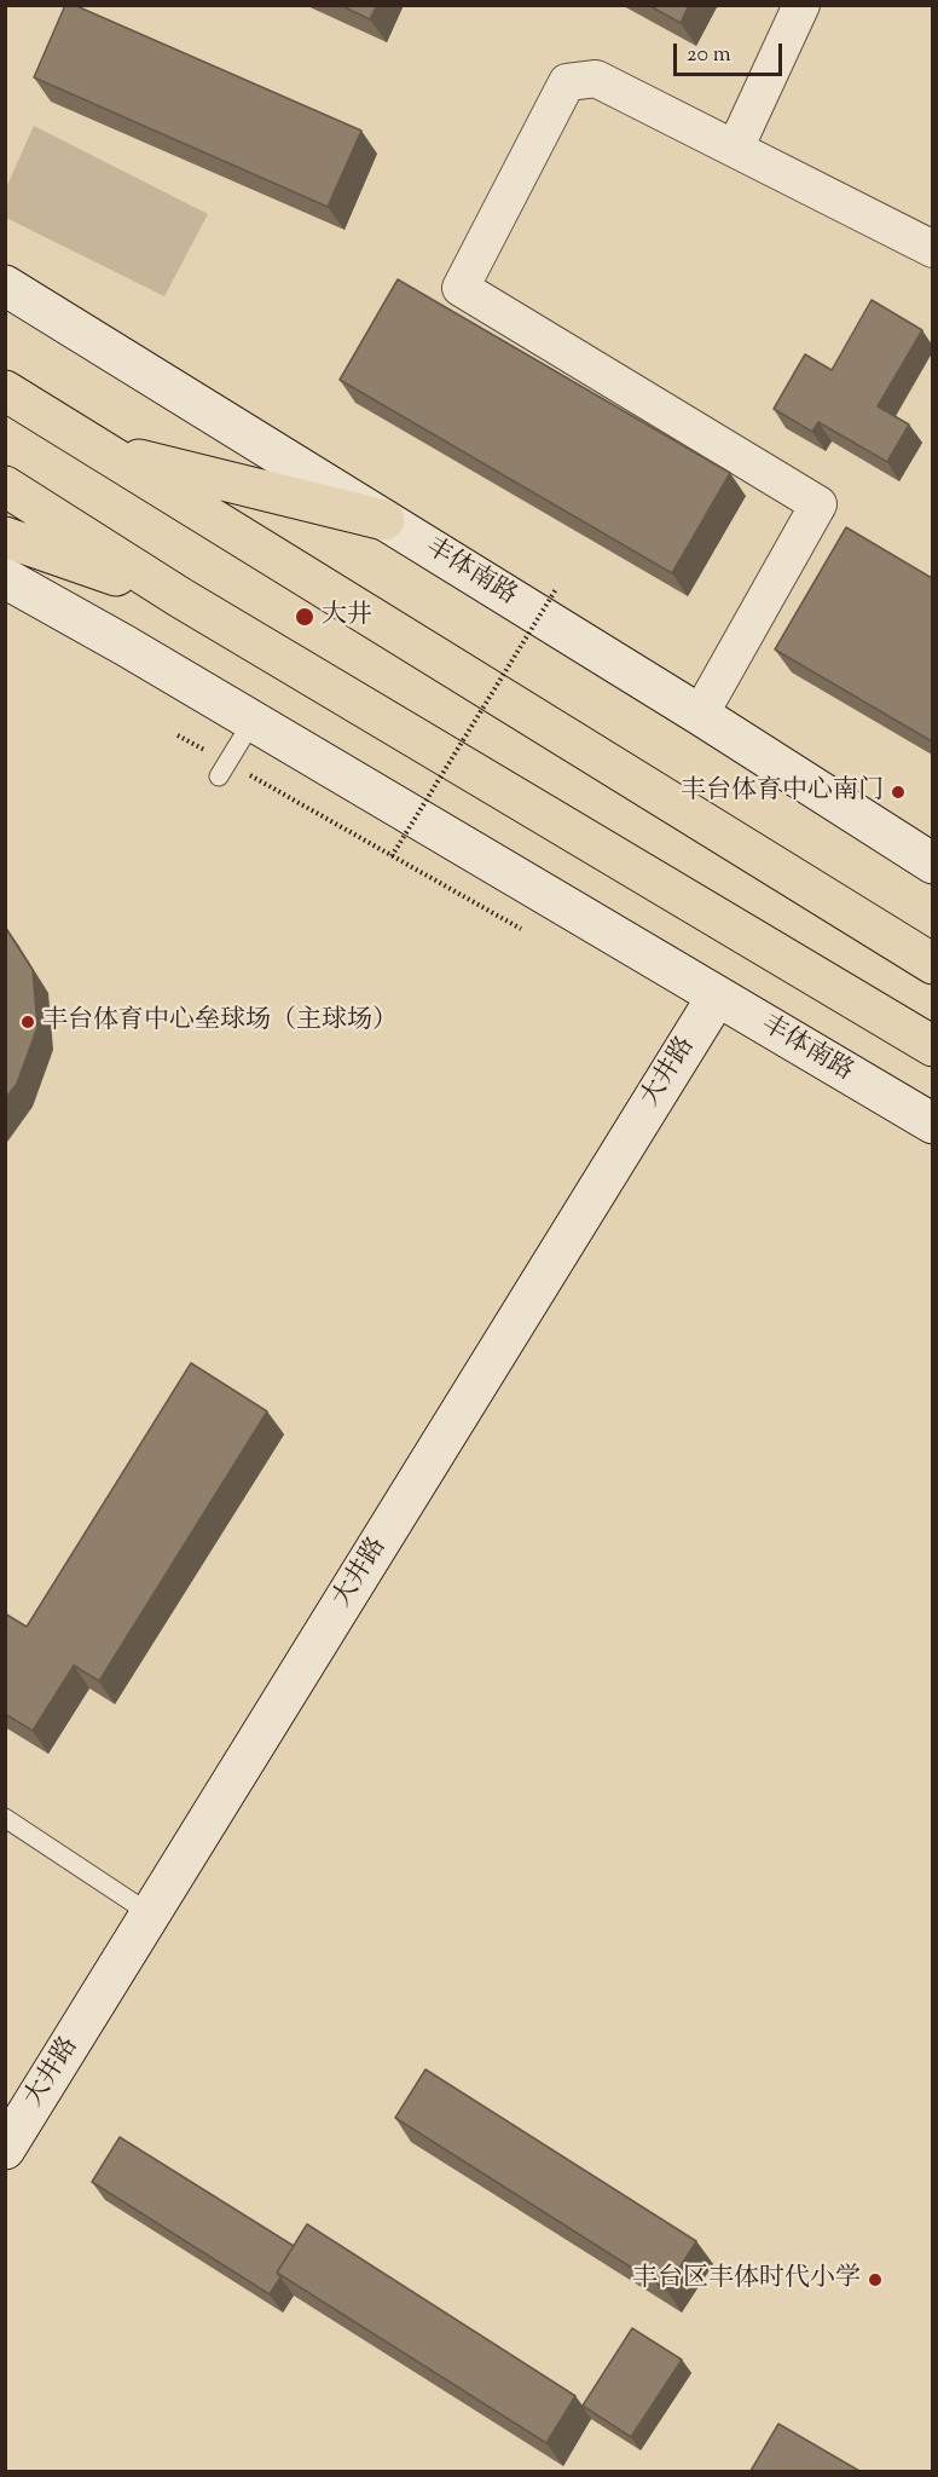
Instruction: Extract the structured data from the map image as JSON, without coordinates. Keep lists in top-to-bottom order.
{
  "streets": {
    "street": ["丰体南路", "大井路"]
  },
  "crossings": [
    ["丰体南路", "大井路"]
  ],
  "places": [
    "大井",
    "丰台体育中心南门",
    "丰台体育中心垒球场（主球场）",
    "丰台区丰体时代小学"
  ],
  "scale_bar": "20 m"
}
